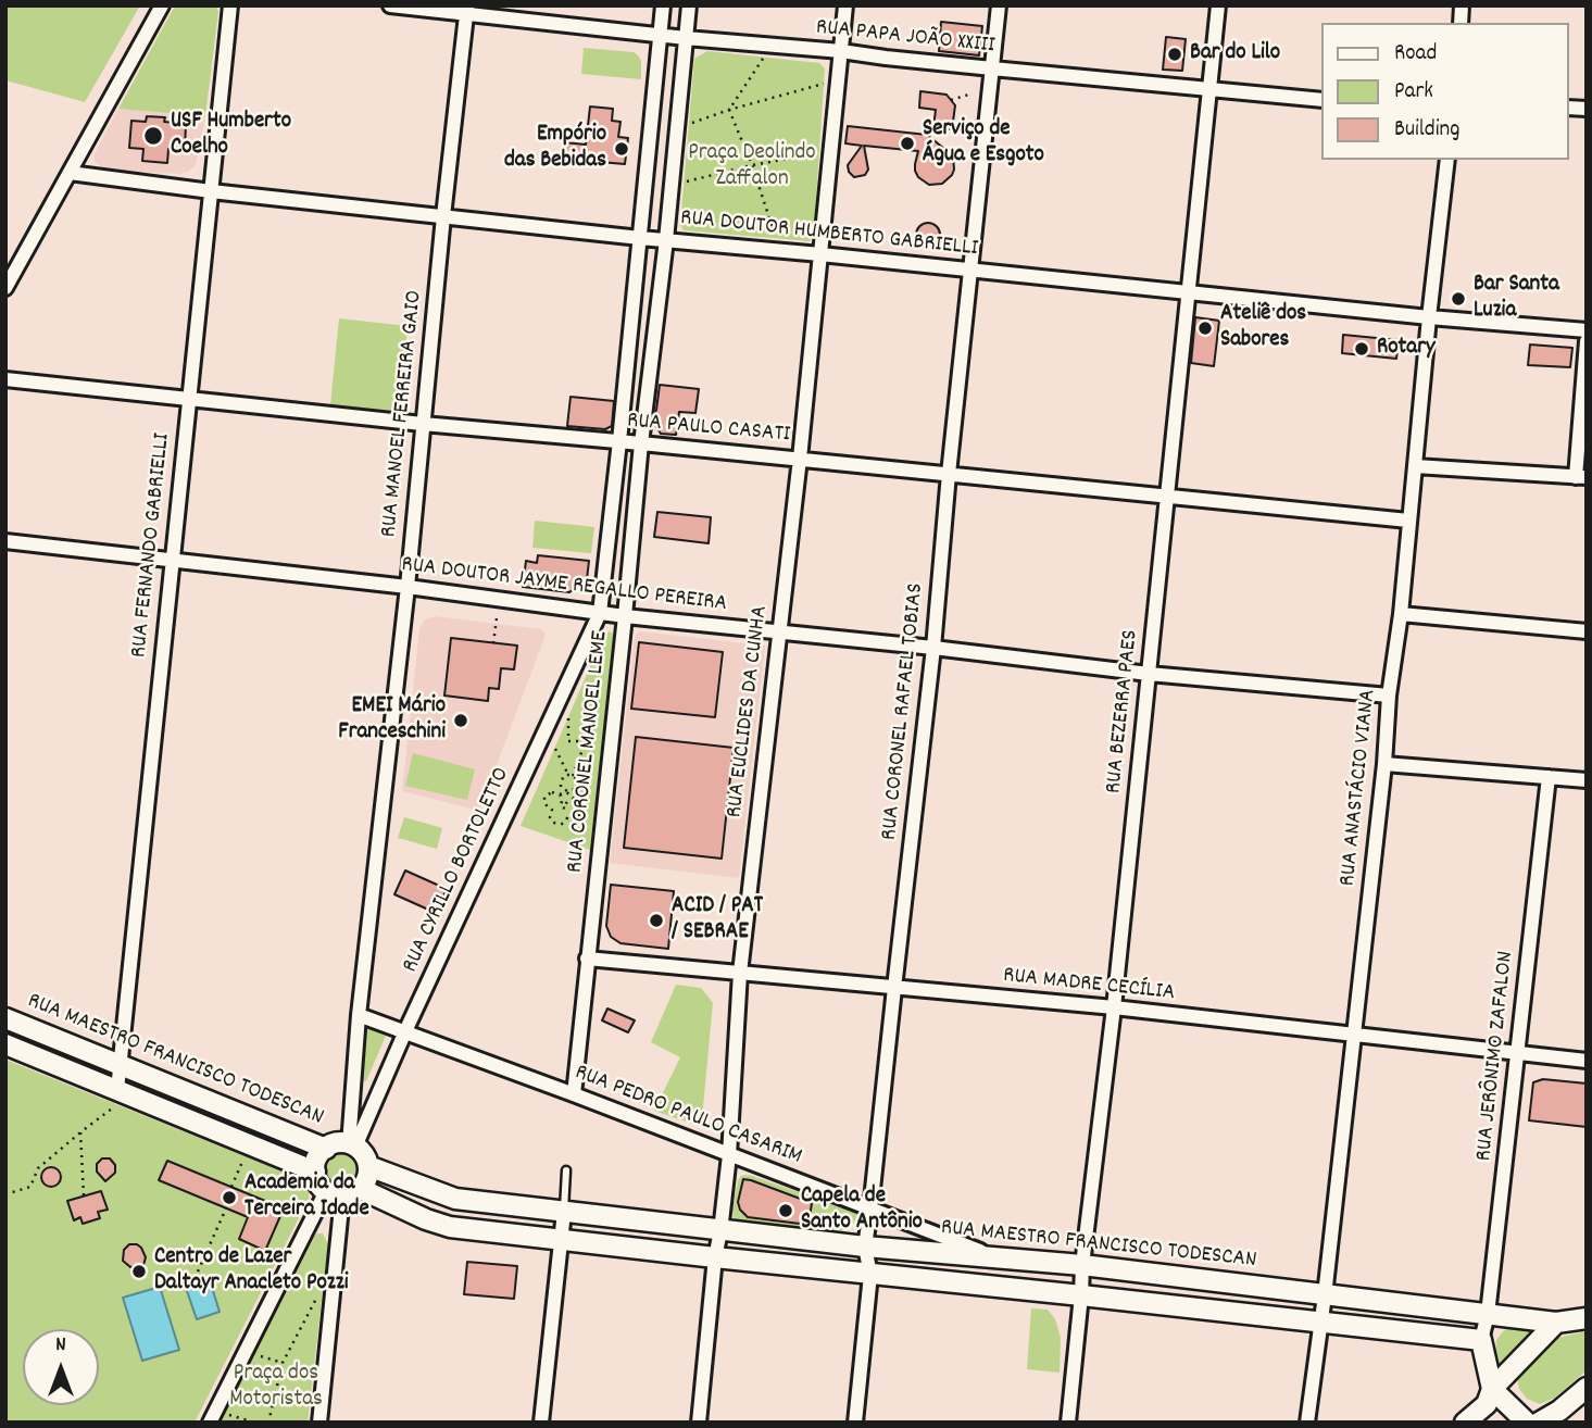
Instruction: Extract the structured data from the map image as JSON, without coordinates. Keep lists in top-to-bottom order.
{
  "streets": {
    "main road": ["RUA MAESTRO FRANCISCO TODESCAN"],
    "street": [
      "RUA PAPA JOÃO XXIII",
      "RUA DOUTOR HUMBERTO GABRIELLI",
      "RUA MANOEL FERREIRA GAIO",
      "RUA PAULO CASATI",
      "RUA FERNANDO GABRIELLI",
      "RUA DOUTOR JAYME REGALLO PEREIRA",
      "RUA EUCLIDES DA CUNHA",
      "RUA CORONEL RAFAEL TOBIAS",
      "RUA BEZERRA PAES",
      "RUA CORONEL MANOEL LEME",
      "RUA ANASTÁCIO VIANA",
      "RUA CYRILLO BORTOLETTO",
      "RUA MADRE CECÍLIA",
      "RUA JERÔNIMO ZAFALON",
      "RUA PEDRO PAULO CASARIM"
    ]
  },
  "crossings": [
    ["RUA PAPA JOÃO XXIII", "RUA MANOEL FERREIRA GAIO"],
    ["RUA PAPA JOÃO XXIII", "RUA EUCLIDES DA CUNHA"],
    ["RUA PAPA JOÃO XXIII", "RUA CORONEL RAFAEL TOBIAS"],
    ["RUA PAPA JOÃO XXIII", "RUA BEZERRA PAES"],
    ["RUA PAPA JOÃO XXIII", "RUA CORONEL MANOEL LEME"],
    ["RUA DOUTOR HUMBERTO GABRIELLI", "RUA MANOEL FERREIRA GAIO"],
    ["RUA DOUTOR HUMBERTO GABRIELLI", "RUA FERNANDO GABRIELLI"],
    ["RUA DOUTOR HUMBERTO GABRIELLI", "RUA EUCLIDES DA CUNHA"],
    ["RUA DOUTOR HUMBERTO GABRIELLI", "RUA CORONEL RAFAEL TOBIAS"],
    ["RUA DOUTOR HUMBERTO GABRIELLI", "RUA BEZERRA PAES"],
    ["RUA DOUTOR HUMBERTO GABRIELLI", "RUA CORONEL MANOEL LEME"],
    ["RUA DOUTOR HUMBERTO GABRIELLI", "RUA ANASTÁCIO VIANA"],
    ["RUA MANOEL FERREIRA GAIO", "RUA PAULO CASATI"],
    ["RUA MANOEL FERREIRA GAIO", "RUA DOUTOR JAYME REGALLO PEREIRA"],
    ["RUA MANOEL FERREIRA GAIO", "RUA CYRILLO BORTOLETTO"],
    ["RUA MANOEL FERREIRA GAIO", "RUA MAESTRO FRANCISCO TODESCAN"],
    ["RUA MANOEL FERREIRA GAIO", "RUA PEDRO PAULO CASARIM"],
    ["RUA PAULO CASATI", "RUA FERNANDO GABRIELLI"],
    ["RUA PAULO CASATI", "RUA EUCLIDES DA CUNHA"],
    ["RUA PAULO CASATI", "RUA CORONEL RAFAEL TOBIAS"],
    ["RUA PAULO CASATI", "RUA BEZERRA PAES"],
    ["RUA PAULO CASATI", "RUA CORONEL MANOEL LEME"],
    ["RUA PAULO CASATI", "RUA ANASTÁCIO VIANA"],
    ["RUA FERNANDO GABRIELLI", "RUA DOUTOR JAYME REGALLO PEREIRA"],
    ["RUA FERNANDO GABRIELLI", "RUA MAESTRO FRANCISCO TODESCAN"],
    ["RUA DOUTOR JAYME REGALLO PEREIRA", "RUA EUCLIDES DA CUNHA"],
    ["RUA DOUTOR JAYME REGALLO PEREIRA", "RUA CORONEL RAFAEL TOBIAS"],
    ["RUA DOUTOR JAYME REGALLO PEREIRA", "RUA BEZERRA PAES"],
    ["RUA DOUTOR JAYME REGALLO PEREIRA", "RUA CORONEL MANOEL LEME"],
    ["RUA DOUTOR JAYME REGALLO PEREIRA", "RUA ANASTÁCIO VIANA"],
    ["RUA DOUTOR JAYME REGALLO PEREIRA", "RUA CYRILLO BORTOLETTO"],
    ["RUA EUCLIDES DA CUNHA", "RUA MADRE CECÍLIA"],
    ["RUA EUCLIDES DA CUNHA", "RUA MAESTRO FRANCISCO TODESCAN"],
    ["RUA EUCLIDES DA CUNHA", "RUA PEDRO PAULO CASARIM"],
    ["RUA CORONEL RAFAEL TOBIAS", "RUA MADRE CECÍLIA"],
    ["RUA CORONEL RAFAEL TOBIAS", "RUA MAESTRO FRANCISCO TODESCAN"],
    ["RUA CORONEL RAFAEL TOBIAS", "RUA PEDRO PAULO CASARIM"],
    ["RUA BEZERRA PAES", "RUA MADRE CECÍLIA"],
    ["RUA BEZERRA PAES", "RUA MAESTRO FRANCISCO TODESCAN"],
    ["RUA CORONEL MANOEL LEME", "RUA CYRILLO BORTOLETTO"],
    ["RUA CORONEL MANOEL LEME", "RUA MADRE CECÍLIA"],
    ["RUA CORONEL MANOEL LEME", "RUA PEDRO PAULO CASARIM"],
    ["RUA ANASTÁCIO VIANA", "RUA MADRE CECÍLIA"],
    ["RUA ANASTÁCIO VIANA", "RUA MAESTRO FRANCISCO TODESCAN"],
    ["RUA CYRILLO BORTOLETTO", "RUA MAESTRO FRANCISCO TODESCAN"],
    ["RUA CYRILLO BORTOLETTO", "RUA PEDRO PAULO CASARIM"],
    ["RUA MADRE CECÍLIA", "RUA JERÔNIMO ZAFALON"],
    ["RUA JERÔNIMO ZAFALON", "RUA MAESTRO FRANCISCO TODESCAN"],
    ["RUA MAESTRO FRANCISCO TODESCAN", "RUA PEDRO PAULO CASARIM"]
  ],
  "parks": ["Praça Deolindo Zaffalon", "Praça dos Motoristas"],
  "places": [
    "Bar do Lilo",
    "USF Humberto Coelho",
    "Serviço de Água e Esgoto",
    "Empório das Bebidas",
    "Bar Santa Luzia",
    "Ateliê dos Sabores",
    "Rotary",
    "EMEI Mário Franceschini",
    "ACID / PAT / SEBRAE",
    "Academia da Terceira Idade",
    "Capela de Santo Antônio",
    "Centro de Lazer Daltayr Anacleto Pozzi"
  ],
  "legend": ["Road", "Park", "Building"],
  "north": "top"
}
